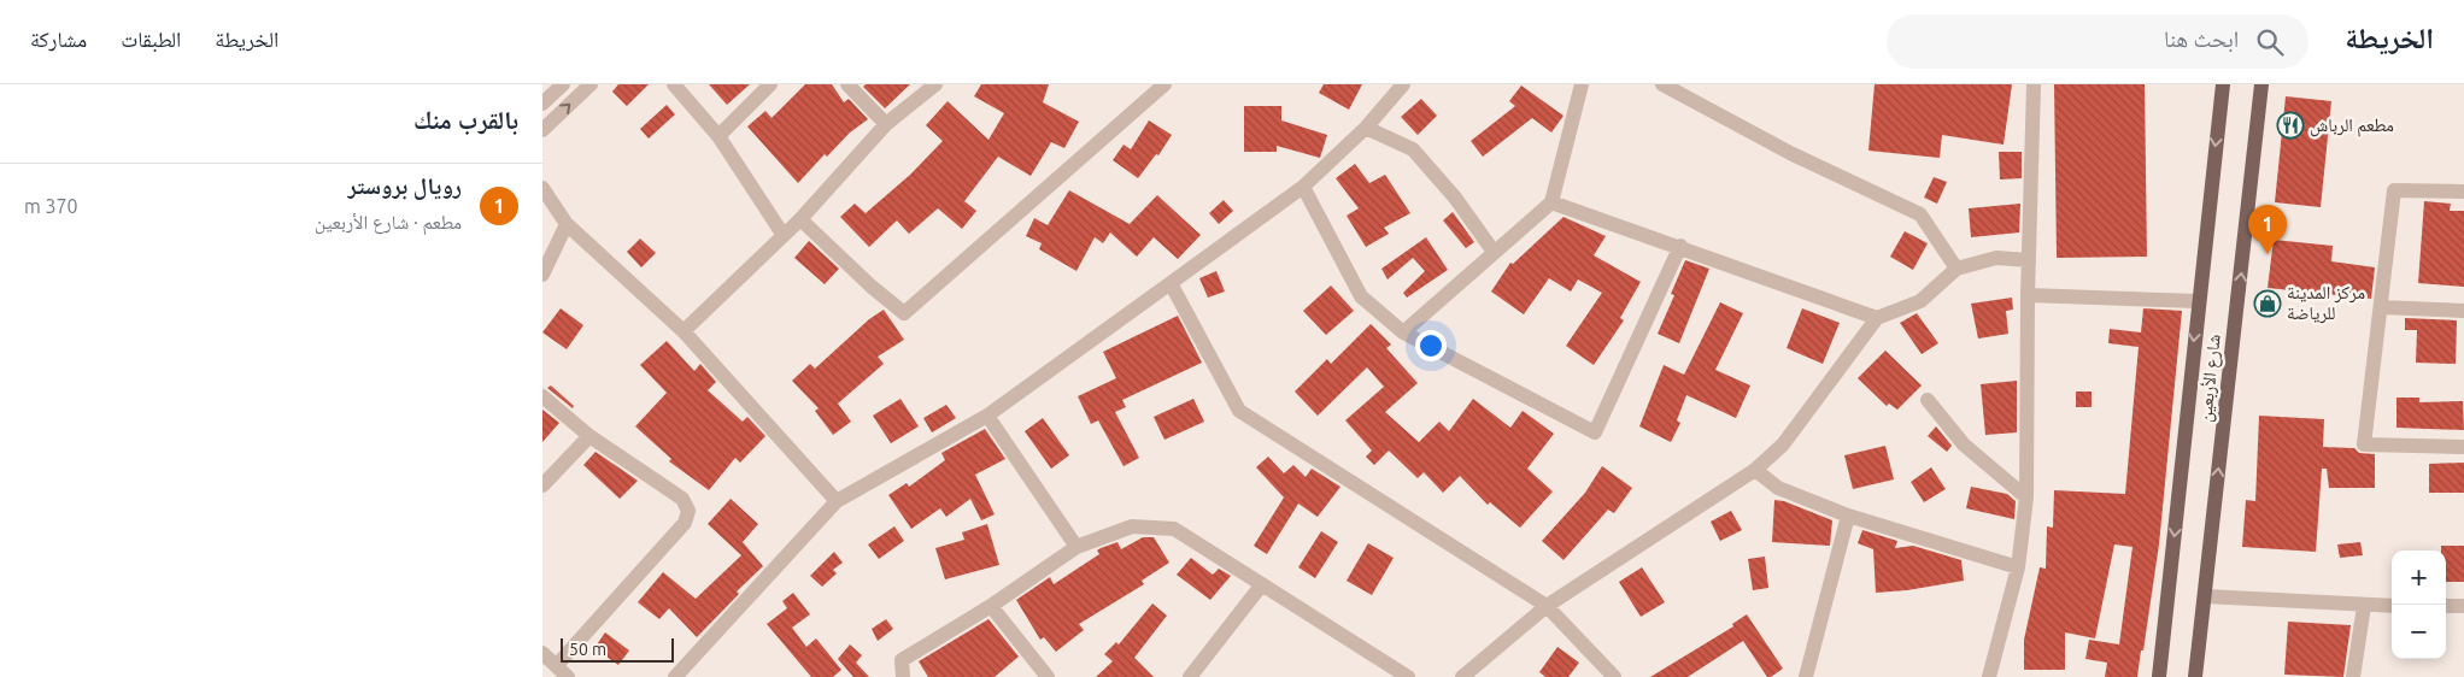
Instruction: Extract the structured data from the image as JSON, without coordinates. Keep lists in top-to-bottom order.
{
  "streets": {
    "main road": ["شارع الأربعين"]
  },
  "places": {
    "restaurant": ["مطعم الرباش"],
    "shop": ["مركز المدينة للرياضة"]
  },
  "scale_bar": "50 m",
  "page": {
    "header": "الخريطة",
    "search": "ابحث هنا",
    "nav": ["الخريطة", "الطبقات", "مشاركة"],
    "heading": "بالقرب منك",
    "list": [
      {
        "mark": "1",
        "name": "رويال بروستر",
        "note": "مطعم · شارع الأربعين",
        "value": "370 m"
      }
    ],
    "pins": "1",
    "map_buttons": ["+", "−"],
    "scale": "50 m"
  }
}
